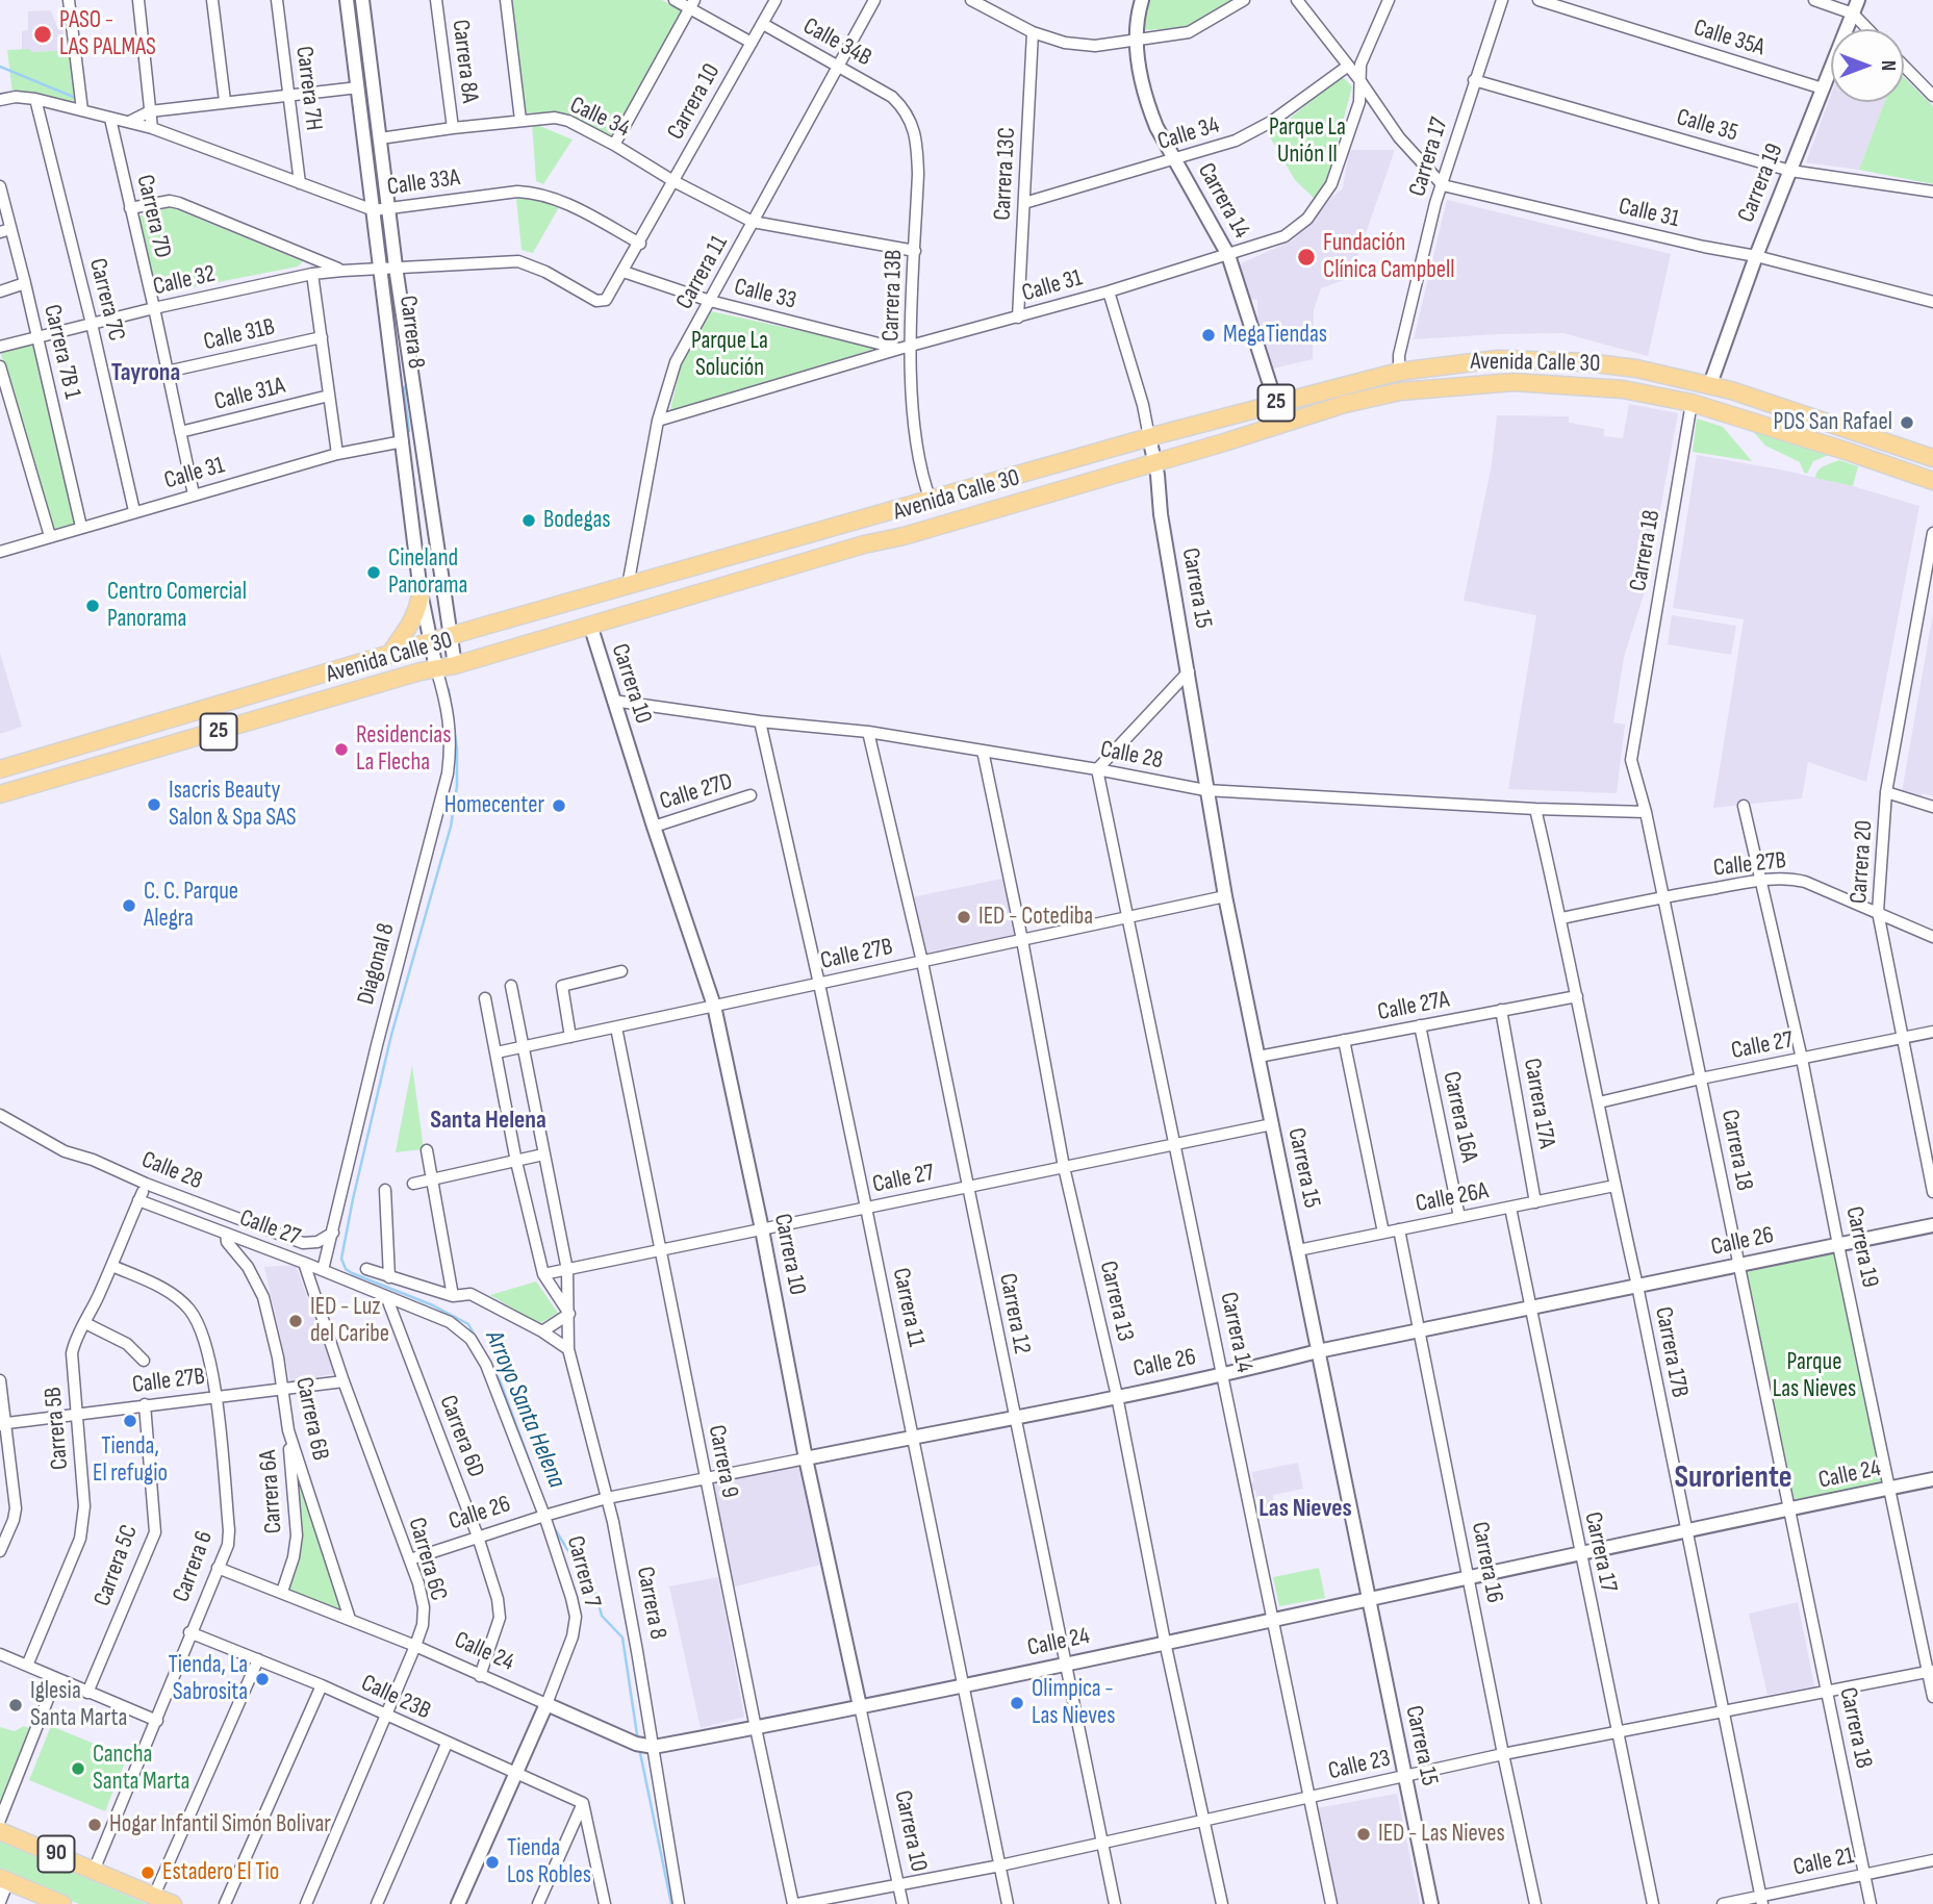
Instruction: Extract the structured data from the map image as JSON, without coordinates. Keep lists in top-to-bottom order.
{
  "streets": {
    "highway": ["Avenida Calle 30", "25", "90"],
    "street": [
      "Calle 35A",
      "Calle 34B",
      "Carrera 8A",
      "Carrera 7H",
      "Carrera 10",
      "Calle 34",
      "Calle 35",
      "Carrera 17",
      "Carrera 13C",
      "Calle 33A",
      "Carrera 19",
      "Carrera 14",
      "Calle 31",
      "Carrera 7D",
      "Carrera 11",
      "Calle 32",
      "Calle 33",
      "Carrera 13B",
      "Carrera 7C",
      "Carrera 8",
      "Calle 31B",
      "Carrera 7B 1",
      "Calle 31A",
      "Carrera 18",
      "Carrera 15",
      "Calle 28",
      "Calle 27D",
      "Carrera 20",
      "Calle 27B",
      "Diagonal 8",
      "Calle 27A",
      "Calle 27",
      "Carrera 17A",
      "Carrera 16A",
      "Calle 26A",
      "Calle 26",
      "Carrera 13",
      "Carrera 12",
      "Carrera 17B",
      "Carrera 6B",
      "Carrera 5B",
      "Carrera 6D",
      "Carrera 9",
      "Calle 24",
      "Carrera 6A",
      "Carrera 6C",
      "Carrera 16",
      "Carrera 5C",
      "Carrera 6",
      "Carrera 7",
      "Calle 23B",
      "Calle 23",
      "Calle 21"
    ]
  },
  "crossings": [
    ["Calle 35A", "Carrera 19"],
    ["Calle 34B", "Carrera 10"],
    ["Calle 34B", "Carrera 11"],
    ["Calle 34B", "Carrera 13B"],
    ["Carrera 8A", "Calle 34"],
    ["Carrera 7H", "Calle 33A"],
    ["Carrera 10", "Calle 34"],
    ["Carrera 10", "Calle 33A"],
    ["Carrera 10", "Calle 33"],
    ["Carrera 10", "Carrera 8"],
    ["Carrera 10", "Avenida Calle 30"],
    ["Carrera 10", "Calle 28"],
    ["Carrera 10", "Calle 27D"],
    ["Carrera 10", "Calle 27B"],
    ["Carrera 10", "Calle 27"],
    ["Carrera 10", "Calle 26"],
    ["Carrera 10", "Calle 24"],
    ["Carrera 10", "Calle 23"],
    ["Calle 34", "Carrera 13C"],
    ["Calle 34", "Carrera 14"],
    ["Calle 34", "Carrera 11"],
    ["Calle 34", "Carrera 13B"],
    ["Calle 34", "Carrera 8"],
    ["Calle 35", "Carrera 17"],
    ["Calle 35", "Carrera 19"],
    ["Carrera 17", "Calle 31"],
    ["Carrera 17", "Avenida Calle 30"],
    ["Carrera 17", "Calle 26A"],
    ["Carrera 17", "Calle 26"],
    ["Carrera 17", "Calle 24"],
    ["Carrera 17", "Calle 23"],
    ["Carrera 13C", "Calle 31"],
    ["Calle 33A", "Carrera 8"],
    ["Carrera 19", "Calle 31"],
    ["Carrera 19", "Avenida Calle 30"],
    ["Carrera 19", "Calle 27B"],
    ["Carrera 19", "Calle 27"],
    ["Carrera 19", "Calle 26"],
    ["Carrera 19", "Calle 24"],
    ["Carrera 19", "Calle 23"],
    ["Carrera 14", "Calle 31"],
    ["Carrera 14", "Avenida Calle 30"],
    ["Carrera 14", "Calle 28"],
    ["Carrera 14", "Calle 27B"],
    ["Carrera 14", "Calle 27"],
    ["Carrera 14", "Calle 26"],
    ["Carrera 14", "Calle 24"],
    ["Carrera 14", "Calle 23"],
    ["Calle 31", "Carrera 7D"],
    ["Calle 31", "Carrera 11"],
    ["Calle 31", "Calle 33"],
    ["Calle 31", "Carrera 13B"],
    ["Calle 31", "Carrera 7C"],
    ["Calle 31", "Carrera 8"],
    ["Calle 31", "Carrera 7B 1"],
    ["Carrera 7D", "Calle 32"],
    ["Carrera 7D", "Calle 31B"],
    ["Carrera 7D", "Calle 31A"],
    ["Carrera 11", "Calle 33"],
    ["Carrera 11", "Avenida Calle 30"],
    ["Carrera 11", "Calle 28"],
    ["Carrera 11", "Calle 27B"],
    ["Carrera 11", "Calle 27"],
    ["Carrera 11", "Calle 26"],
    ["Carrera 11", "Calle 24"],
    ["Carrera 11", "Calle 23"],
    ["Calle 32", "Carrera 7C"],
    ["Calle 32", "Carrera 8"],
    ["Calle 32", "Carrera 7B 1"],
    ["Carrera 13B", "Avenida Calle 30"],
    ["Carrera 8", "Avenida Calle 30"],
    ["Carrera 8", "Calle 27B"],
    ["Carrera 8", "Diagonal 8"],
    ["Carrera 8", "Calle 27"],
    ["Carrera 8", "Calle 26"],
    ["Carrera 8", "Calle 24"],
    ["Avenida Calle 30", "Carrera 18"],
    ["Avenida Calle 30", "Carrera 15"],
    ["Avenida Calle 30", "Diagonal 8"],
    ["Carrera 18", "Calle 28"],
    ["Carrera 18", "Calle 27B"],
    ["Carrera 18", "Calle 27"],
    ["Carrera 18", "Calle 26"],
    ["Carrera 18", "Calle 24"],
    ["Carrera 18", "Calle 23"],
    ["Carrera 18", "Calle 21"],
    ["Carrera 15", "Calle 28"],
    ["Carrera 15", "Calle 27B"],
    ["Carrera 15", "Calle 27A"],
    ["Carrera 15", "Calle 27"],
    ["Carrera 15", "Calle 26A"],
    ["Carrera 15", "Calle 26"],
    ["Carrera 15", "Calle 24"],
    ["Carrera 15", "Calle 23"],
    ["Calle 28", "Diagonal 8"],
    ["Calle 28", "Carrera 13"],
    ["Calle 28", "Carrera 12"],
    ["Calle 28", "Carrera 17B"],
    ["Carrera 20", "Calle 27B"],
    ["Carrera 20", "Calle 27"],
    ["Calle 27B", "Carrera 13"],
    ["Calle 27B", "Carrera 12"],
    ["Calle 27B", "Carrera 17B"],
    ["Calle 27B", "Carrera 6B"],
    ["Calle 27B", "Carrera 5B"],
    ["Calle 27B", "Carrera 9"],
    ["Calle 27B", "Carrera 6C"],
    ["Calle 27B", "Carrera 5C"],
    ["Calle 27B", "Carrera 6"],
    ["Diagonal 8", "Calle 27"],
    ["Calle 27A", "Carrera 17A"],
    ["Calle 27A", "Carrera 16A"],
    ["Calle 27A", "Carrera 17B"],
    ["Calle 27", "Carrera 13"],
    ["Calle 27", "Carrera 12"],
    ["Calle 27", "Carrera 17B"],
    ["Calle 27", "Carrera 6B"],
    ["Calle 27", "Carrera 5B"],
    ["Calle 27", "Carrera 6D"],
    ["Calle 27", "Carrera 9"],
    ["Calle 27", "Carrera 6C"],
    ["Calle 27", "Carrera 7"],
    ["Carrera 17A", "Calle 26A"],
    ["Carrera 16A", "Calle 26A"],
    ["Calle 26A", "Carrera 17B"],
    ["Calle 26A", "Carrera 16"],
    ["Calle 26", "Carrera 13"],
    ["Calle 26", "Carrera 12"],
    ["Calle 26", "Carrera 17B"],
    ["Calle 26", "Carrera 6D"],
    ["Calle 26", "Carrera 9"],
    ["Calle 26", "Carrera 6C"],
    ["Calle 26", "Carrera 16"],
    ["Calle 26", "Carrera 7"],
    ["Carrera 13", "Calle 24"],
    ["Carrera 13", "Calle 23"],
    ["Carrera 12", "Calle 24"],
    ["Carrera 12", "Calle 23"],
    ["Carrera 17B", "Calle 24"],
    ["Carrera 17B", "Calle 23"],
    ["Carrera 17B", "Calle 21"],
    ["Carrera 6B", "Calle 24"],
    ["Carrera 6B", "Carrera 6A"],
    ["Carrera 5B", "Carrera 6"],
    ["Carrera 6D", "Calle 24"],
    ["Carrera 6D", "Carrera 7"],
    ["Carrera 9", "Calle 24"],
    ["Carrera 9", "Calle 23"],
    ["Calle 24", "Carrera 6A"],
    ["Calle 24", "Carrera 6C"],
    ["Calle 24", "Carrera 16"],
    ["Calle 24", "Carrera 6"],
    ["Calle 24", "Carrera 7"],
    ["Carrera 6C", "Calle 23B"],
    ["Carrera 16", "Calle 23"],
    ["Carrera 6", "Calle 23B"],
    ["Carrera 6", "90"],
    ["Carrera 7", "Calle 23B"]
  ],
  "districts": [
    "Tayrona",
    "Santa Helena",
    "Suroriente",
    "Las Nieves"
  ],
  "water": ["Arroyo Santa Helena"],
  "parks": ["Parque La Unión II", "Parque La Solución", "Parque Las Nieves"],
  "places": [
    "PASO - LAS PALMAS",
    "Fundación Clínica Campbell",
    "MegaTiendas",
    "PDS San Rafael",
    "Bodegas",
    "Cineland Panorama",
    "Centro Comercial Panorama",
    "Residencias La Flecha",
    "Isacris Beauty Salon & Spa SAS",
    "Homecenter",
    "C. C. Parque Alegra",
    "IED - Cotediba",
    "IED - Luz del Caribe",
    "Tienda, El refugio",
    "Tienda, La Sabrosita",
    "Olimpica - Las Nieves",
    "Iglesia Santa Marta",
    "Cancha Santa Marta",
    "Hogar Infantil Simón Bolivar",
    "IED - Las Nieves",
    "Tienda Los Robles",
    "Estadero El Tio"
  ],
  "north": "right"
}
